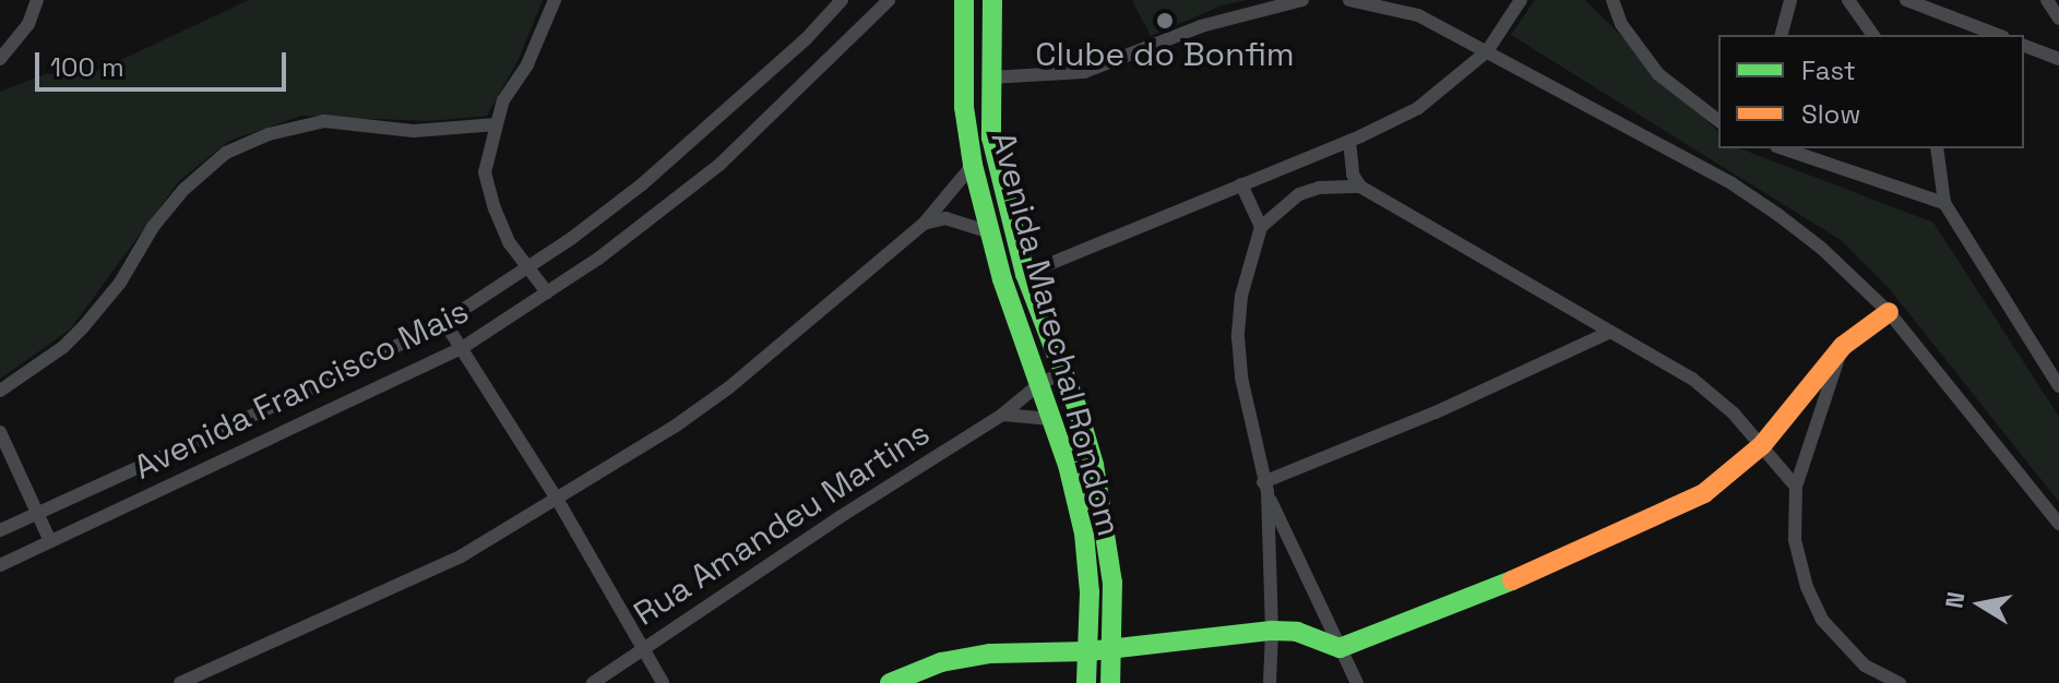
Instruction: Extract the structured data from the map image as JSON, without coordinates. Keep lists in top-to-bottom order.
{
  "streets": {
    "main road": ["Avenida Marechal Rondom"],
    "street": ["Avenida Francisco Mais", "Rua Amandeu Martins"]
  },
  "crossings": [
    ["Avenida Marechal Rondom", "Rua Amandeu Martins"]
  ],
  "places": ["Clube do Bonfim"],
  "legend": ["Fast", "Slow"],
  "scale_bar": "100 m",
  "north": "left"
}
